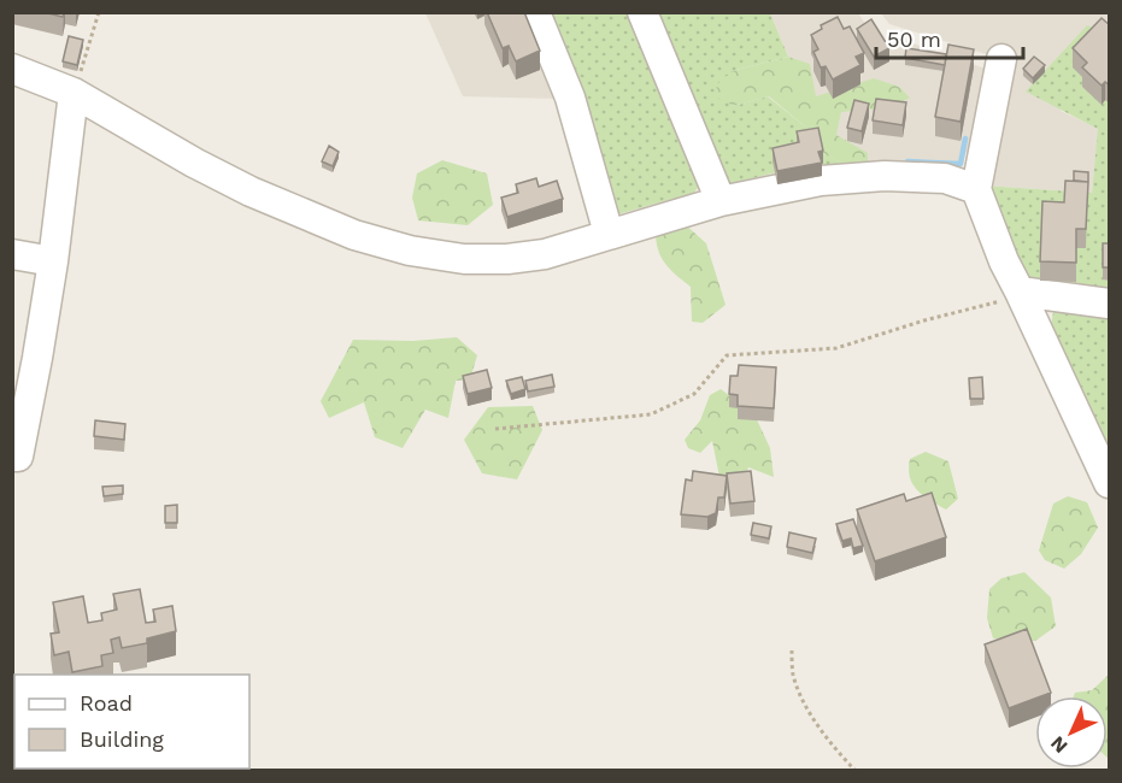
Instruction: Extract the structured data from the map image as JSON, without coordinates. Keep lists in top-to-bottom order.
{
  "legend": ["Road", "Building"],
  "scale_bar": "50 m",
  "north": "bottom left"
}
